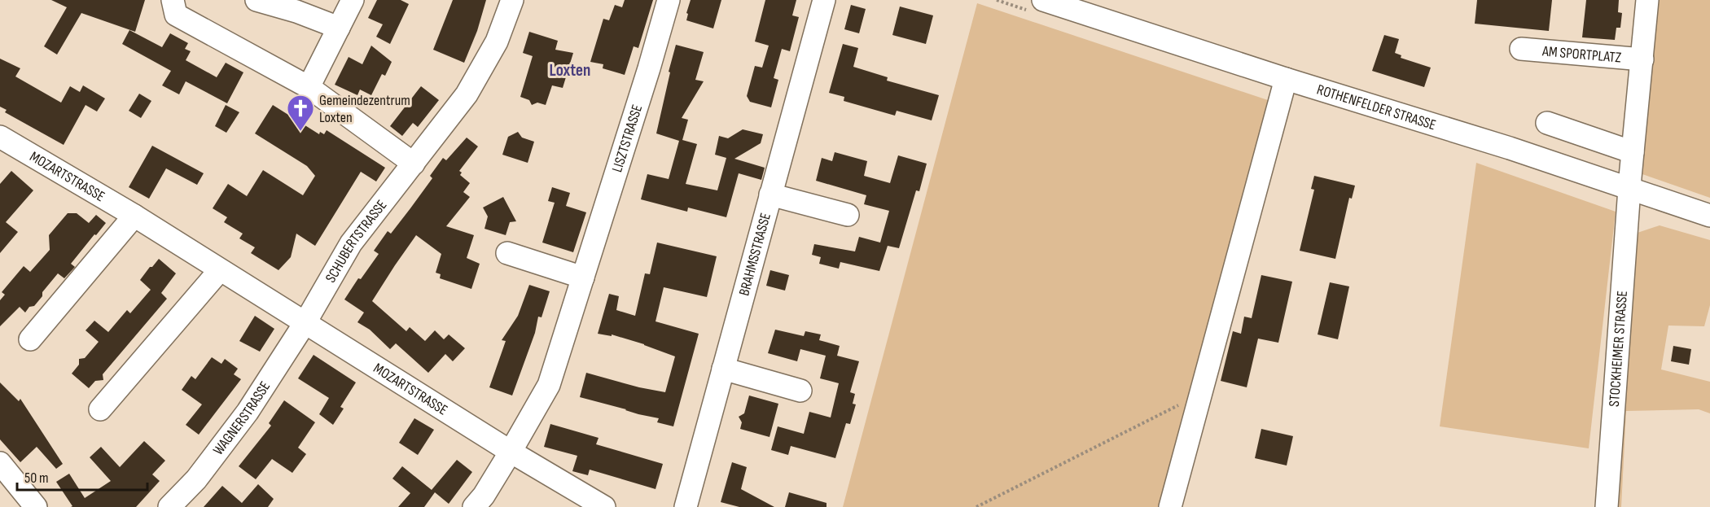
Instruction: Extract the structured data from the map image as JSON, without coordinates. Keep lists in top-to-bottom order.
{
  "streets": {
    "street": [
      "AM SPORTPLATZ",
      "ROTHENFELDER STRASSE",
      "LISZTSTRASSE",
      "MOZARTSTRASSE",
      "SCHUBERTSTRASSE",
      "BRAHMSSTRASSE",
      "STOCKHEIMER STRASSE",
      "WAGNERSTRASSE"
    ]
  },
  "crossings": [
    ["AM SPORTPLATZ", "ROTHENFELDER STRASSE"],
    ["AM SPORTPLATZ", "STOCKHEIMER STRASSE"],
    ["ROTHENFELDER STRASSE", "STOCKHEIMER STRASSE"],
    ["LISZTSTRASSE", "MOZARTSTRASSE"],
    ["MOZARTSTRASSE", "SCHUBERTSTRASSE"],
    ["MOZARTSTRASSE", "WAGNERSTRASSE"],
    ["SCHUBERTSTRASSE", "WAGNERSTRASSE"]
  ],
  "districts": ["Loxten"],
  "places": {
    "church": ["Gemeindezentrum Loxten"]
  },
  "scale_bar": "50 m"
}
